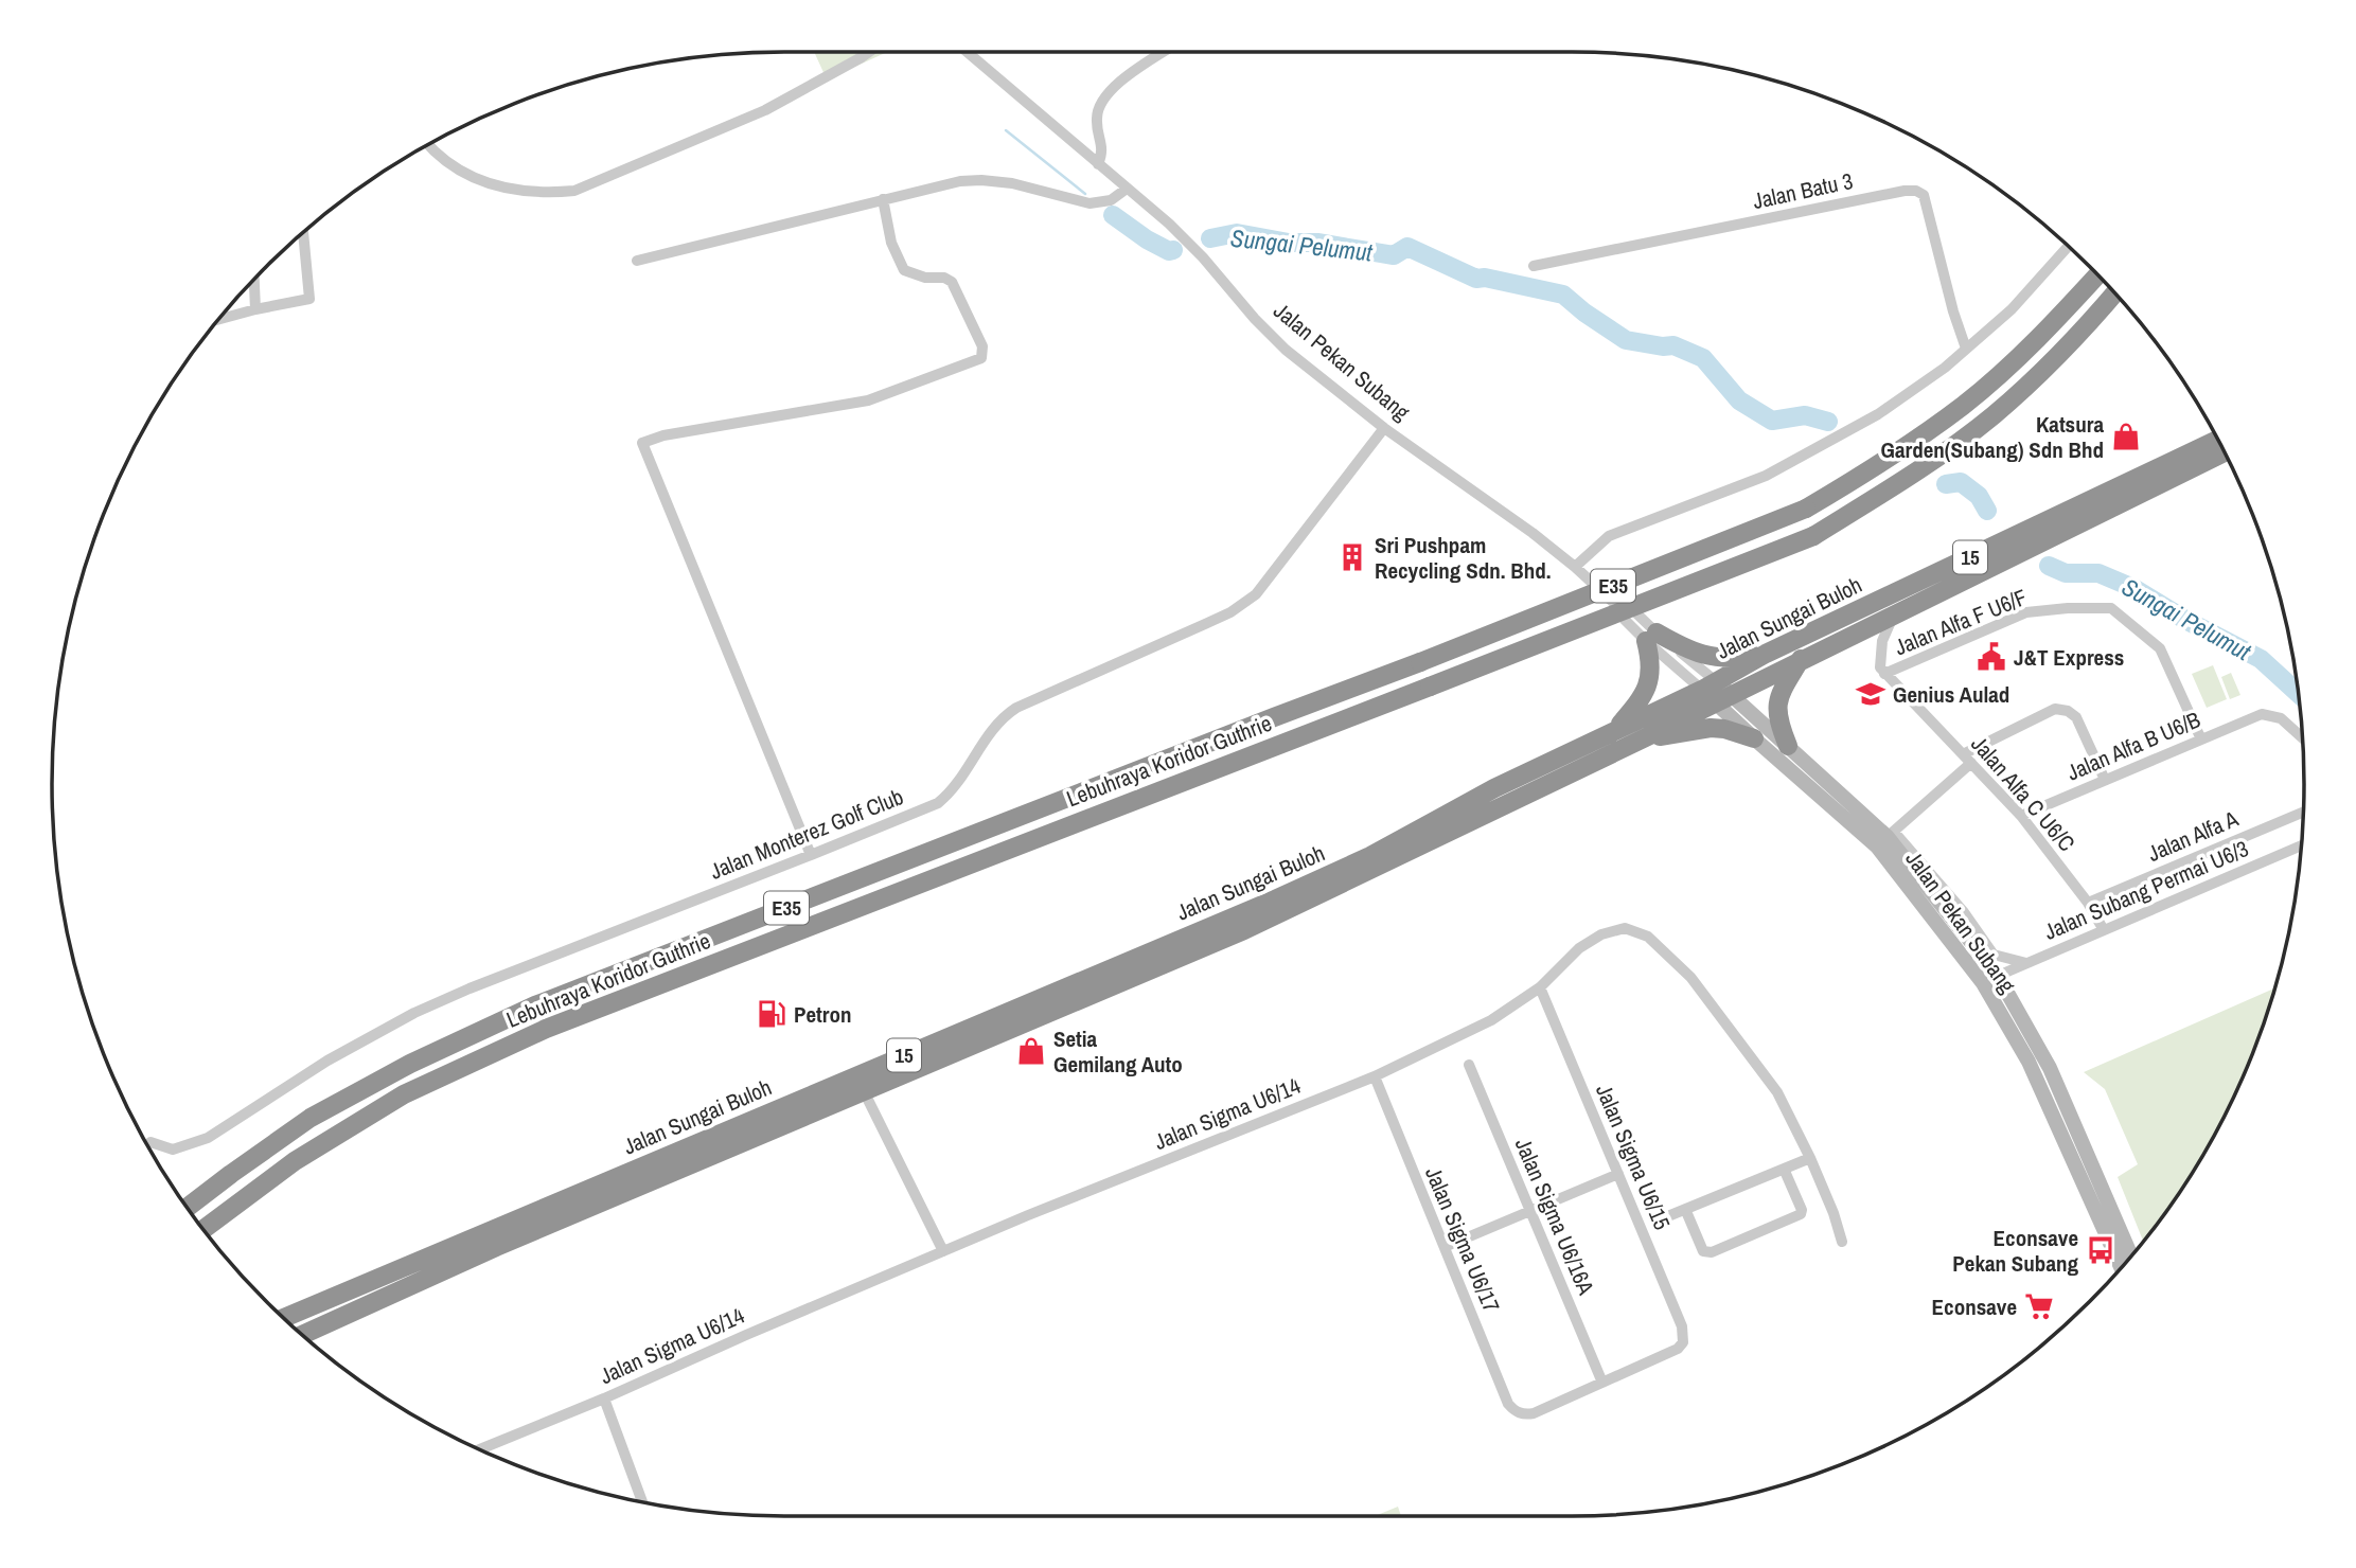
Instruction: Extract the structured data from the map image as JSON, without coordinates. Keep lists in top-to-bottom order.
{
  "streets": {
    "highway": [
      "15",
      "E35",
      "Jalan Sungai Buloh",
      "Lebuhraya Koridor Guthrie"
    ],
    "main road": ["Jalan Pekan Subang"],
    "street": [
      "Jalan Batu 3",
      "Jalan Alfa F U6/F",
      "Jalan Alfa B U6/B",
      "Jalan Alfa C U6/C",
      "Jalan Monterez Golf Club",
      "Jalan Alfa A",
      "Jalan Subang Permai U6/3",
      "Jalan Sigma U6/14",
      "Jalan Sigma U6/15",
      "Jalan Sigma U6/16A",
      "Jalan Sigma U6/17"
    ]
  },
  "crossings": [
    ["Jalan Pekan Subang", "Jalan Sungai Buloh"],
    ["Jalan Pekan Subang", "Jalan Monterez Golf Club"],
    ["Jalan Pekan Subang", "Jalan Subang Permai U6/3"],
    ["Jalan Alfa F U6/F", "Jalan Alfa B U6/B"],
    ["Jalan Alfa F U6/F", "Jalan Alfa C U6/C"],
    ["Jalan Alfa B U6/B", "Jalan Alfa C U6/C"],
    ["Jalan Alfa C U6/C", "Jalan Alfa A"],
    ["Jalan Alfa C U6/C", "Jalan Subang Permai U6/3"],
    ["Jalan Sigma U6/14", "Jalan Sigma U6/15"],
    ["Jalan Sigma U6/14", "Jalan Sigma U6/17"],
    ["Jalan Sigma U6/15", "Jalan Sigma U6/16A"],
    ["Jalan Sigma U6/15", "Jalan Sigma U6/17"],
    ["Jalan Sigma U6/16A", "Jalan Sigma U6/17"]
  ],
  "water": ["Sungai Pelumut"],
  "places": {
    "shop": ["Katsura Garden(Subang) Sdn Bhd", "Setia Gemilang Auto"],
    "building": ["Sri Pushpam Recycling Sdn. Bhd."],
    "public building": ["J&T Express"],
    "school or university": ["Genius Aulad"],
    "fuel station": ["Petron"],
    "bus stop": ["Econsave Pekan Subang"],
    "supermarket": ["Econsave"]
  }
}
